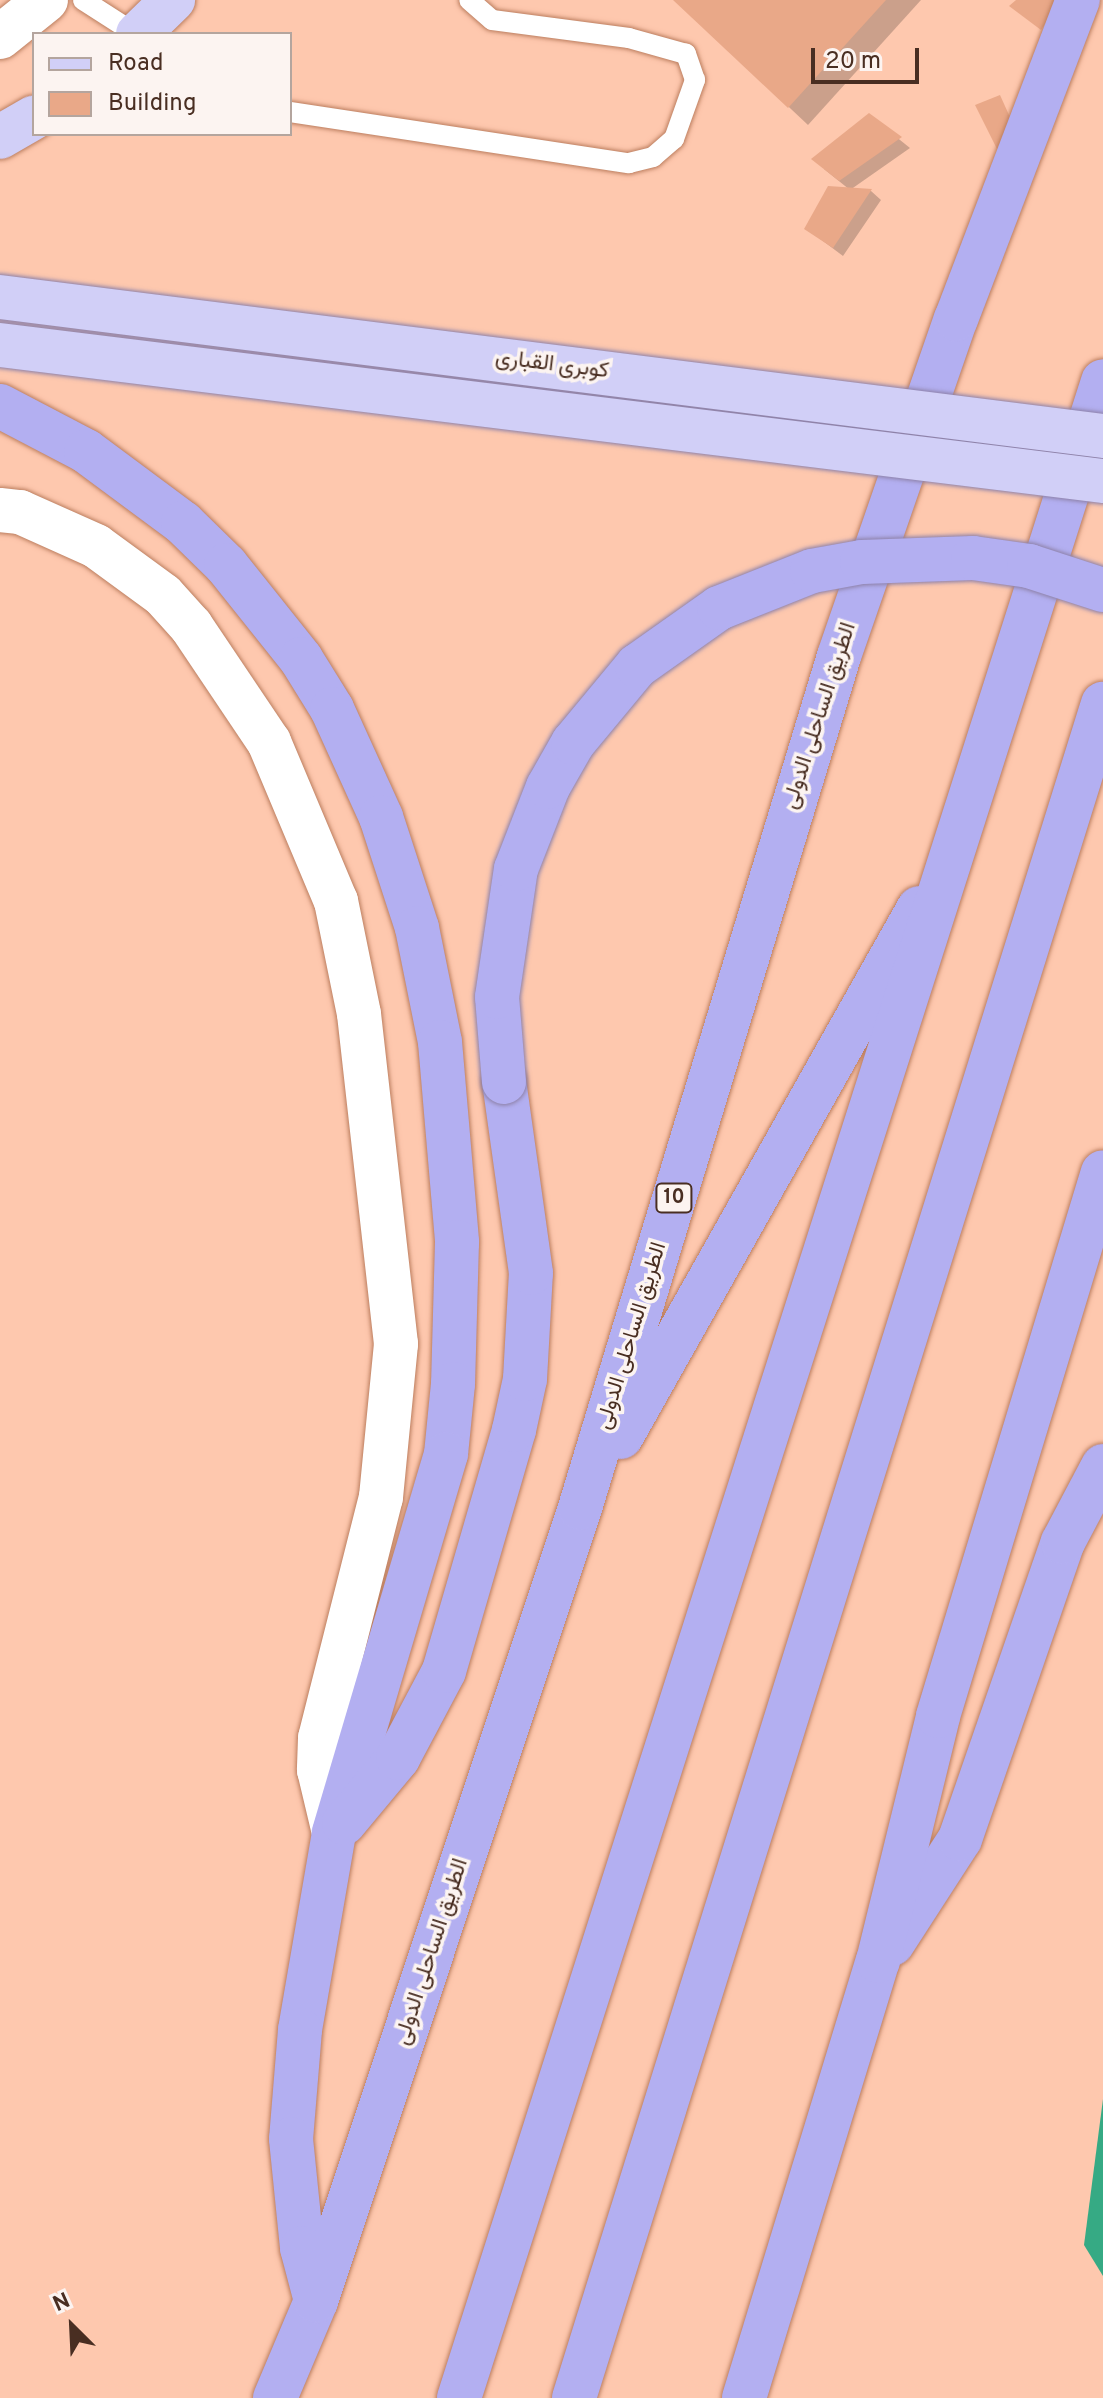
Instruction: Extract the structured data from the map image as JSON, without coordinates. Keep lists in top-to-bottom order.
{
  "streets": {
    "highway": ["الطريق الساحلى الدولى", "10"],
    "main road": ["كوبرى القبارى"]
  },
  "legend": ["Road", "Building"],
  "scale_bar": "20 m",
  "north": "top left"
}
